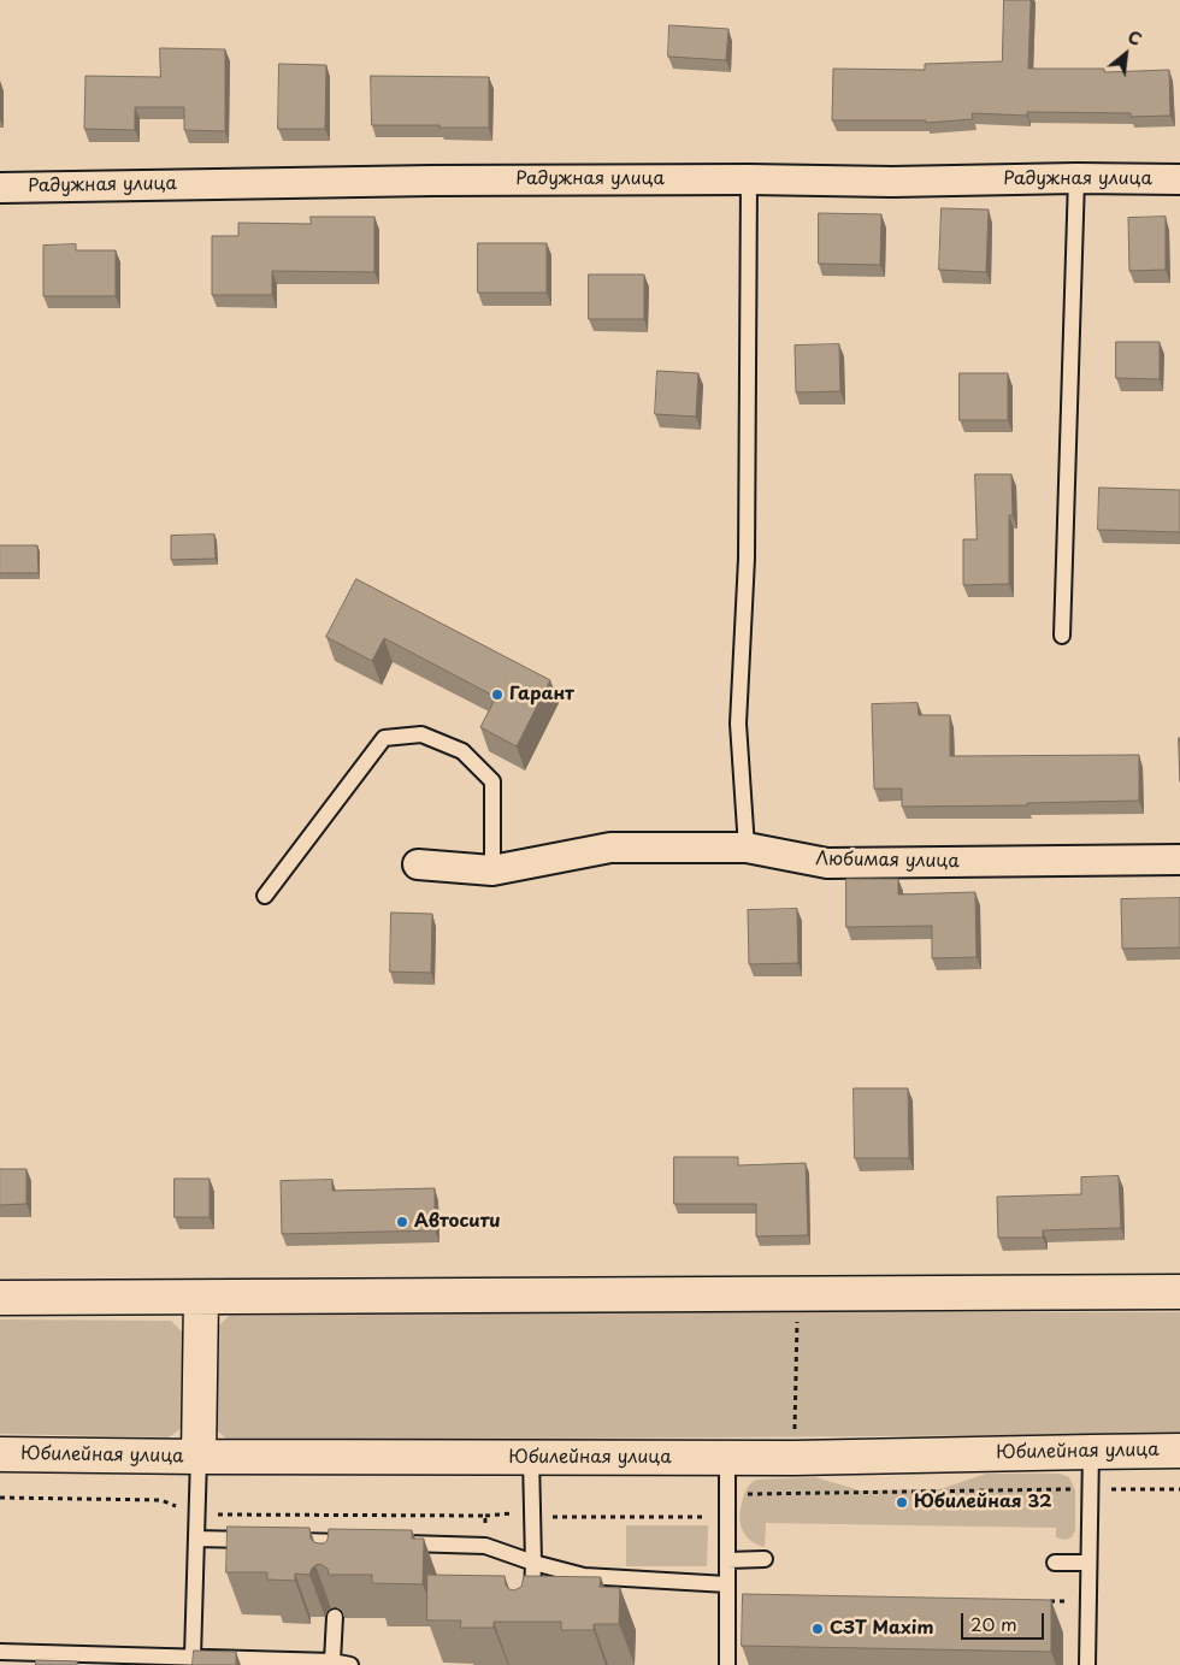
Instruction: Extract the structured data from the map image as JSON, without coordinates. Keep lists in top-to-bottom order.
{
  "streets": {
    "main road": ["Юбилейная улица"],
    "street": ["Радужная улица", "Любимая улица"]
  },
  "places": [
    "Гарант",
    "Автосити",
    "Юбилейная 32",
    "СЗТ Maxim"
  ],
  "scale_bar": "20 m",
  "north": "top right"
}
